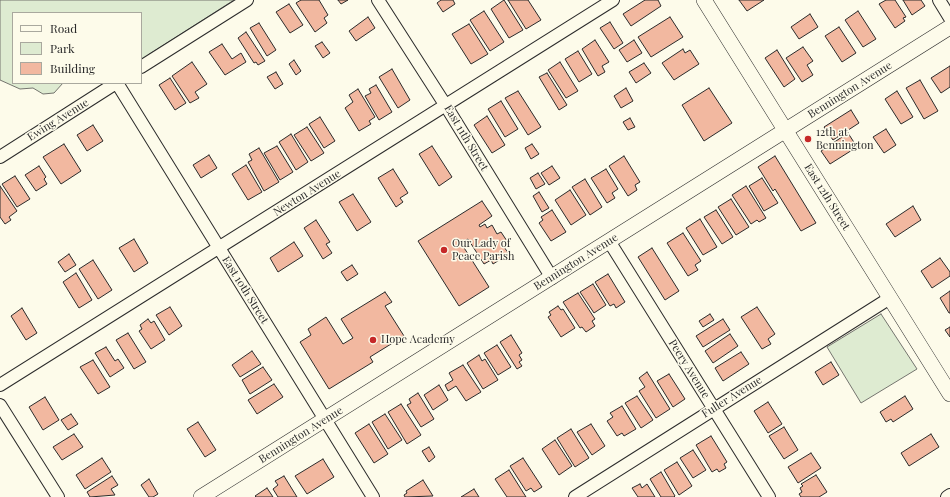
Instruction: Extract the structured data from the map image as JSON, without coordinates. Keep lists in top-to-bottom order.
{
  "streets": {
    "street": [
      "Bennington Avenue",
      "Ewing Avenue",
      "East 11th Street",
      "Newton Avenue",
      "East 12th Street",
      "East 10th Street",
      "Peery Avenue",
      "Fuller Avenue"
    ]
  },
  "crossings": [
    ["Bennington Avenue", "East 11th Street"],
    ["Bennington Avenue", "East 12th Street"],
    ["Bennington Avenue", "East 10th Street"],
    ["Bennington Avenue", "Peery Avenue"],
    ["East 11th Street", "Newton Avenue"],
    ["Newton Avenue", "East 10th Street"],
    ["East 12th Street", "Fuller Avenue"],
    ["Peery Avenue", "Fuller Avenue"]
  ],
  "places": ["12th at Bennington", "Our Lady of Peace Parish", "Hope Academy"],
  "legend": ["Road", "Park", "Building"]
}
